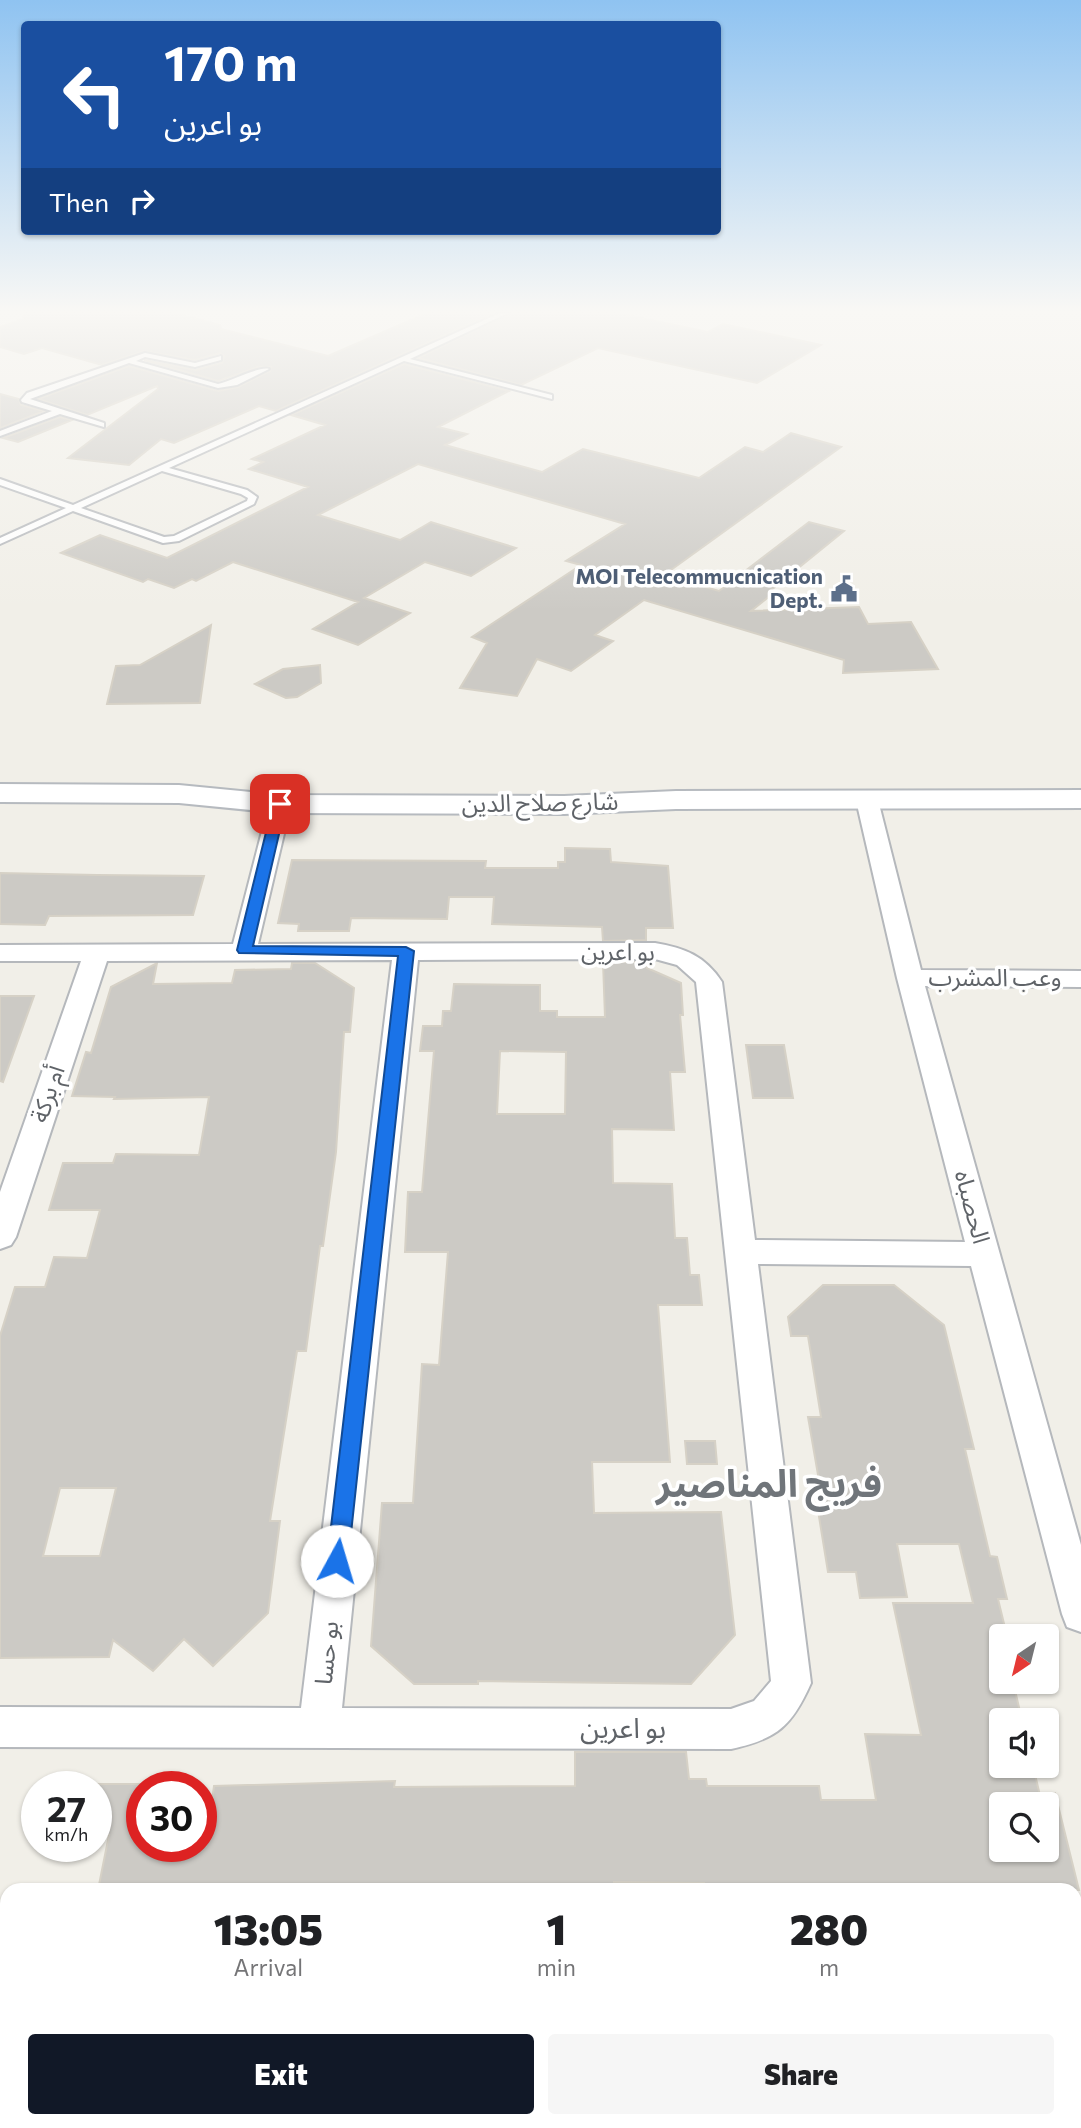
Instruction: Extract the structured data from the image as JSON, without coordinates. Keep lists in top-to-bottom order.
{
  "streets": {
    "street": [
      "شارع صلاح الدين",
      "بو اعرين",
      "وعب المشرب",
      "أم بركة",
      "الحصباه",
      "بو حسا"
    ]
  },
  "crossings": [
    ["شارع صلاح الدين", "الحصباه"],
    ["بو اعرين", "أم بركة"],
    ["بو اعرين", "بو حسا"],
    ["وعب المشرب", "الحصباه"]
  ],
  "districts": ["فريج المناصير"],
  "places": {
    "public building": ["MOI Telecommucnication Dept."]
  },
  "north": "bottom left",
  "page": {
    "turn": ["170 m", "بو اعرين"],
    "then": "Then",
    "speed": "27 km/h",
    "limit": "30",
    "eta": [
      "13:05",
      "Arrival",
      "1",
      "min",
      "280",
      "m"
    ],
    "buttons": ["Exit", "Share"]
  }
}
